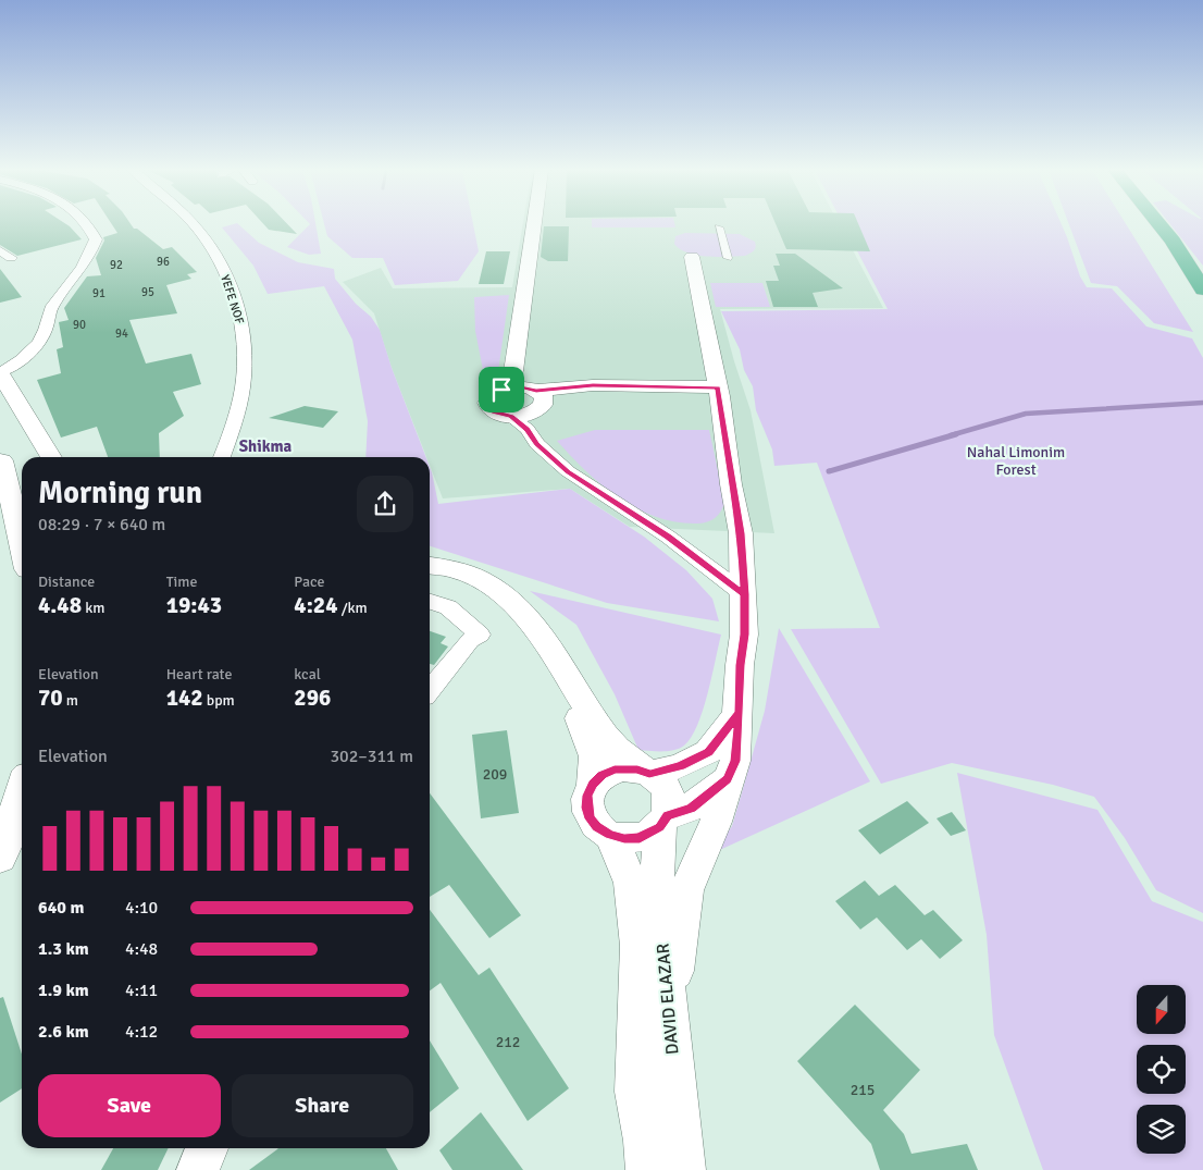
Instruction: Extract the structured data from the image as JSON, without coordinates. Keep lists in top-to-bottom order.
{
  "streets": {
    "street": ["YEFE NOF", "DAVID ELAZAR"]
  },
  "districts": ["Shikma"],
  "parks": ["Nahal Limonim Forest"],
  "house_numbers": [
    "96",
    "92",
    "95",
    "91",
    "90",
    "94",
    "209",
    "212",
    "215"
  ],
  "north": "bottom",
  "page": {
    "heading": ["Morning run", "08:29 · 7 × 640 m"],
    "stats": [
      ["Distance", "4.48 km"],
      ["Time", "19:43"],
      ["Pace", "4:24 /km"],
      ["Elevation", "70 m"],
      ["Heart rate", "142 bpm"],
      ["kcal", "296"]
    ],
    "chart": ["Elevation", "302–311 m"],
    "list": [
      {
        "name": "640 m",
        "note": "4:10"
      },
      {
        "name": "1.3 km",
        "note": "4:48"
      },
      {
        "name": "1.9 km",
        "note": "4:11"
      },
      {
        "name": "2.6 km",
        "note": "4:12"
      }
    ],
    "buttons": ["Save", "Share"]
  }
}
